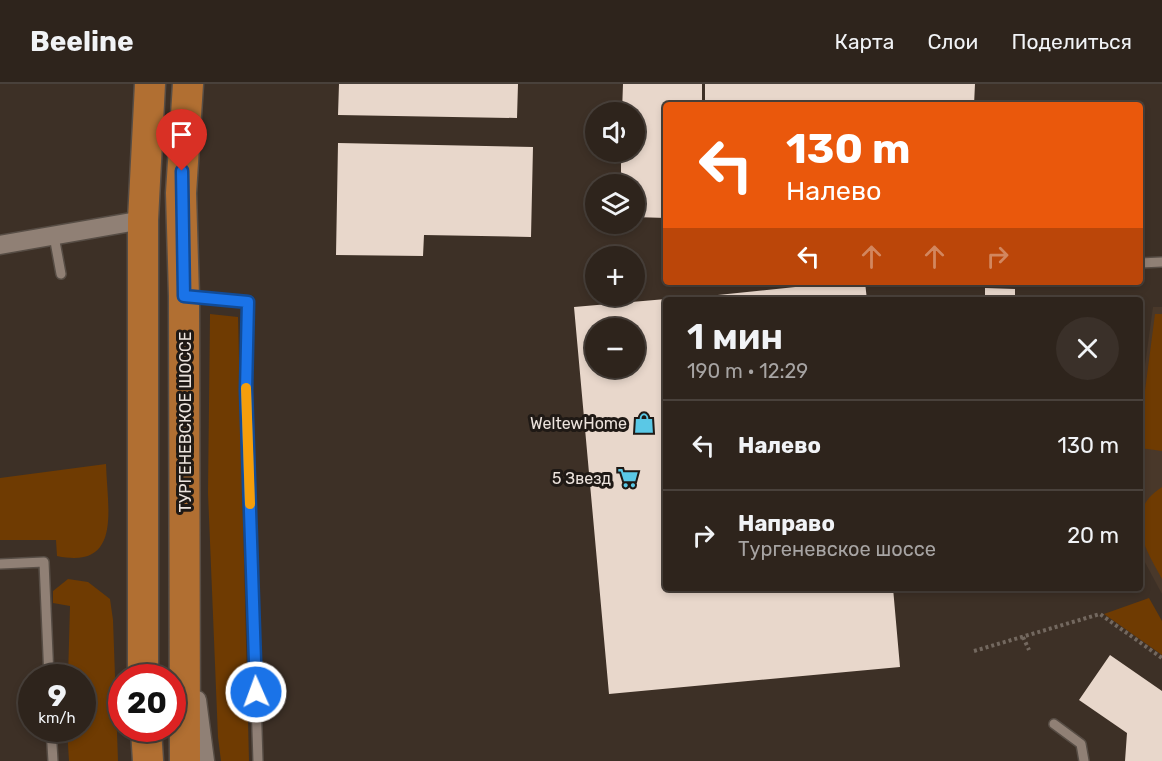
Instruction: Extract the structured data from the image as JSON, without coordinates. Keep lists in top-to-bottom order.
{
  "streets": {
    "highway": ["ТУРГЕНЕВСКОЕ ШОССЕ"]
  },
  "places": {
    "shop": ["WeltewHome"],
    "supermarket": ["5 Звезд"]
  },
  "page": {
    "header": "Beeline",
    "nav": ["Карта", "Слои", "Поделиться"],
    "map_buttons": ["+", "−"],
    "turn": ["130 m", "Налево"],
    "heading": ["1 мин", "190 m · 12:29"],
    "list": [
      {
        "name": "Налево",
        "value": "130 m"
      },
      {
        "name": "Направо",
        "note": "Тургеневское шоссе",
        "value": "20 m"
      }
    ],
    "speed": "9 km/h",
    "limit": "20"
  }
}
